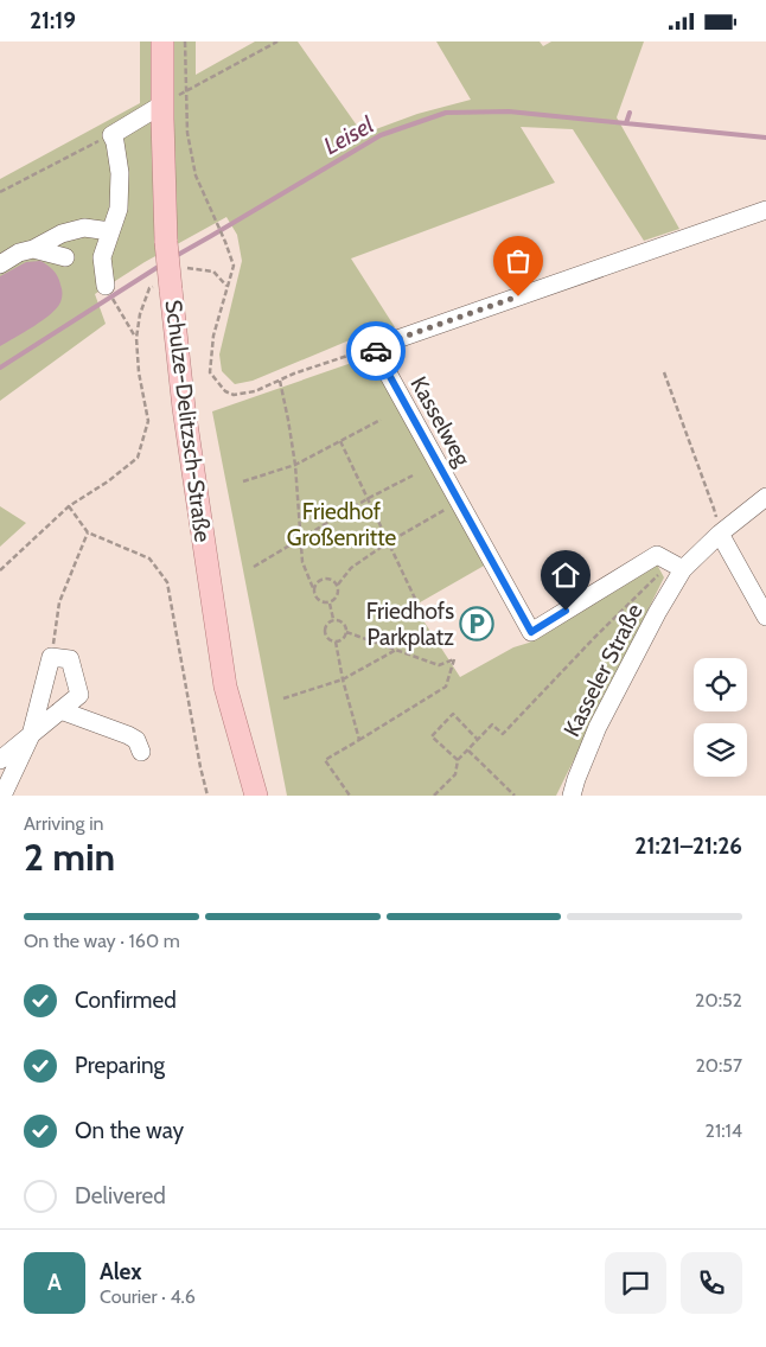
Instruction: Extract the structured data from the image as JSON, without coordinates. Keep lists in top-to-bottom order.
{
  "streets": {
    "main road": ["Schulze-Delitzsch-Straße"],
    "street": ["Kasselweg", "Kasseler Straße"]
  },
  "crossings": [
    ["Kasselweg", "Kasseler Straße"]
  ],
  "water": ["Leisel"],
  "parks": ["Friedhof Großenritte"],
  "places": {
    "parking": ["Friedhofs Parkplatz"]
  },
  "page": {
    "status": "21:19",
    "heading": ["2 min", "Arriving in", "21:21–21:26"],
    "panel": ["Alex", "Courier · 4.6"],
    "bar": "On the way · 160 m",
    "list": [
      ["Confirmed", "20:52"],
      ["Preparing", "20:57"],
      ["On the way", "21:14"],
      "Delivered"
    ],
    "round": "A"
  }
}
